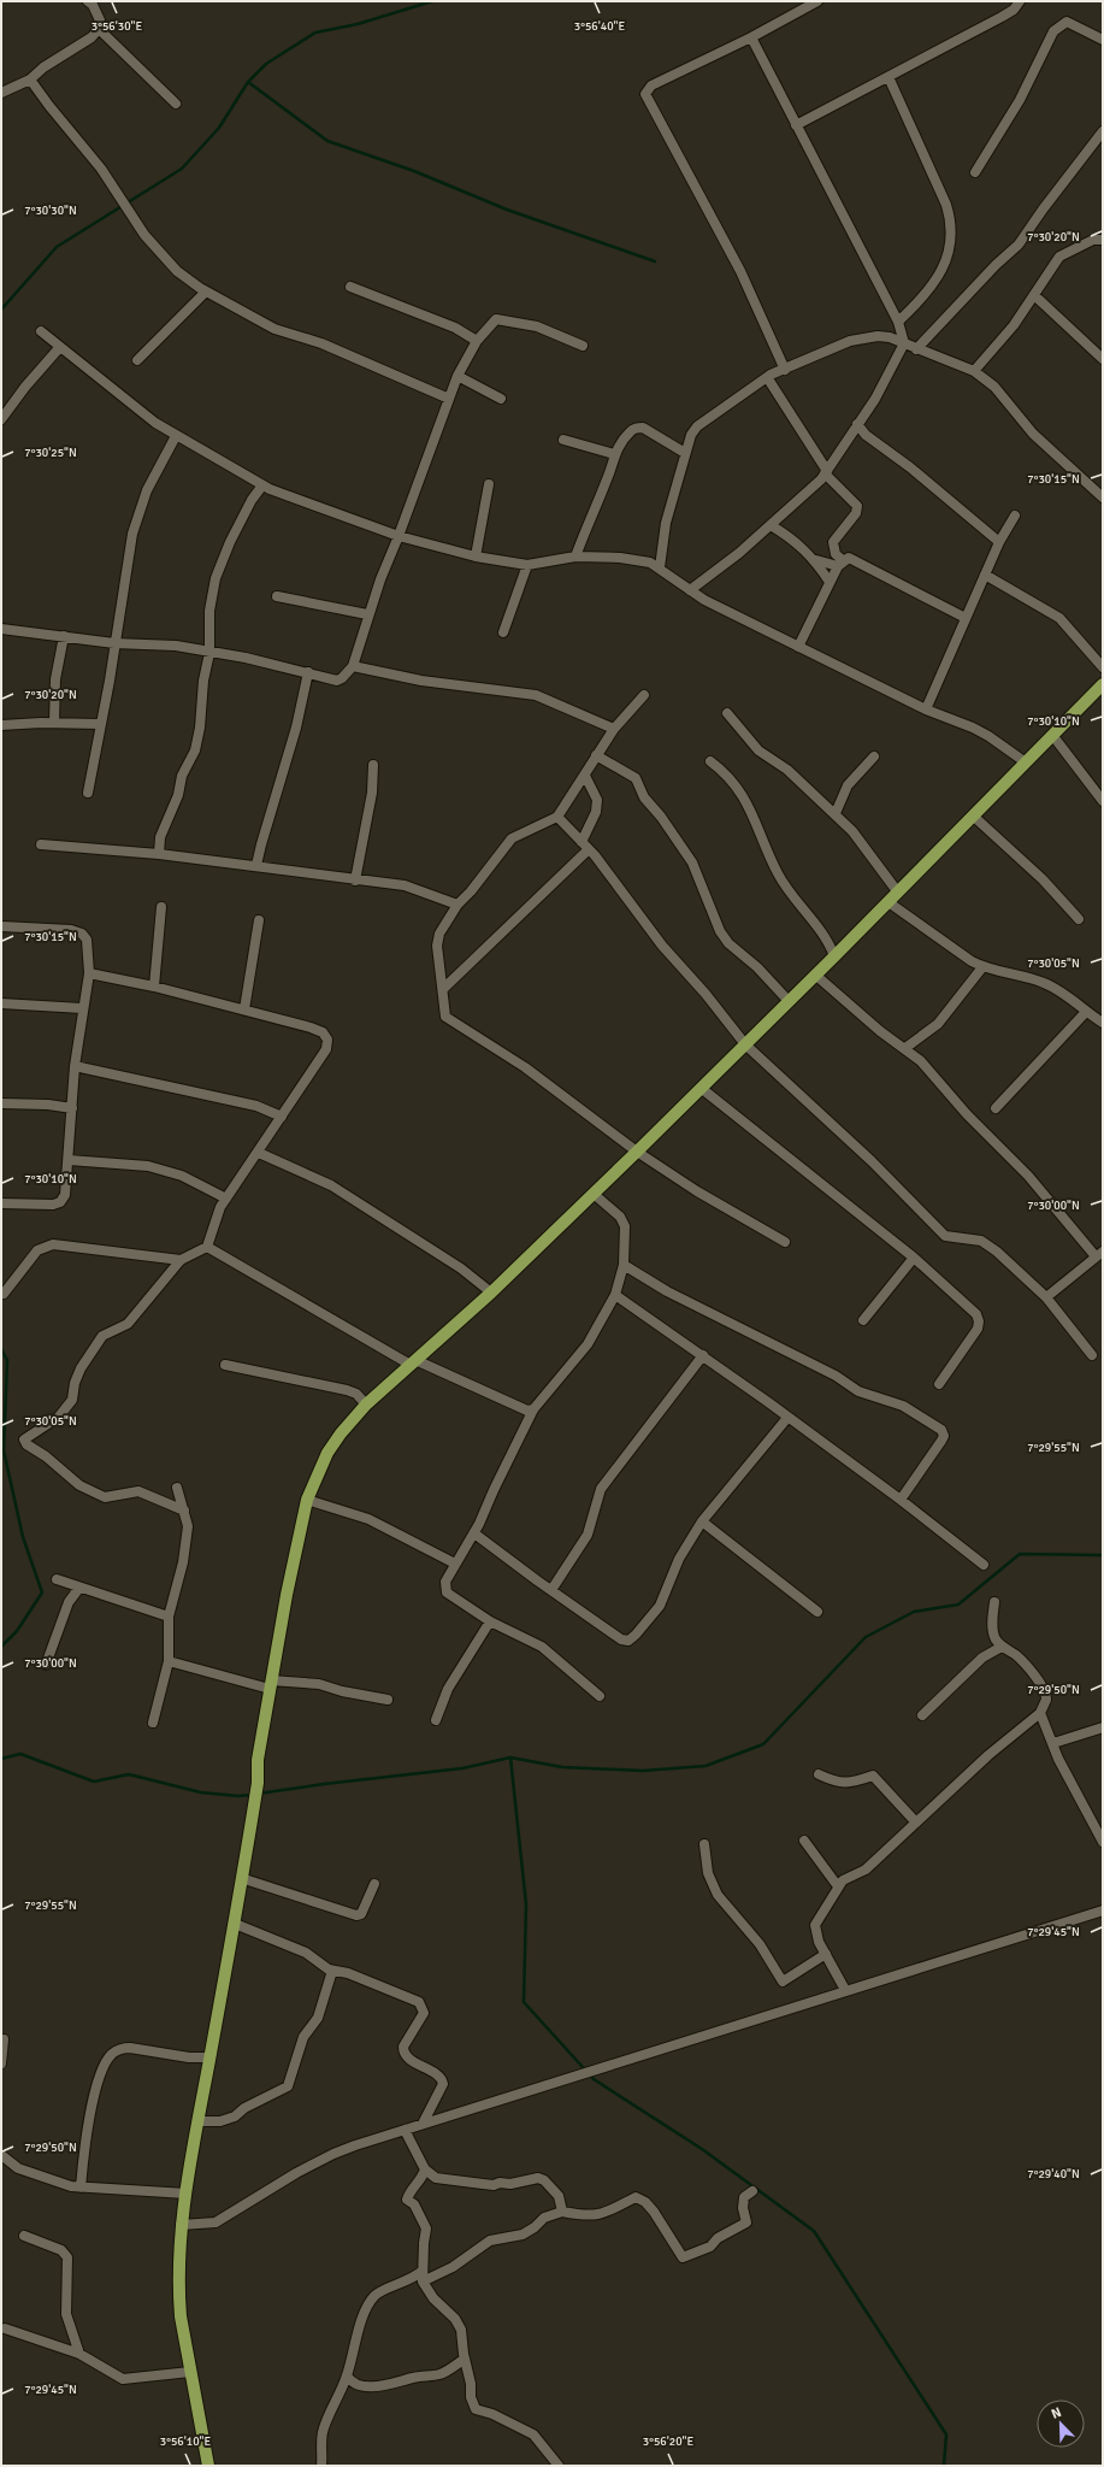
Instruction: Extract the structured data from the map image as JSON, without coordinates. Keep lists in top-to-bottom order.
{
  "north": "top left",
  "coordinates": [
    "3°56'30\"E",
    "3°56'40\"E",
    "7°30'30\"N",
    "7°30'20\"N",
    "7°30'25\"N",
    "7°30'15\"N",
    "7°30'10\"N",
    "7°30'05\"N",
    "7°30'00\"N",
    "7°29'55\"N",
    "7°29'50\"N",
    "7°29'45\"N",
    "7°29'40\"N",
    "3°56'10\"E",
    "3°56'20\"E"
  ]
}
